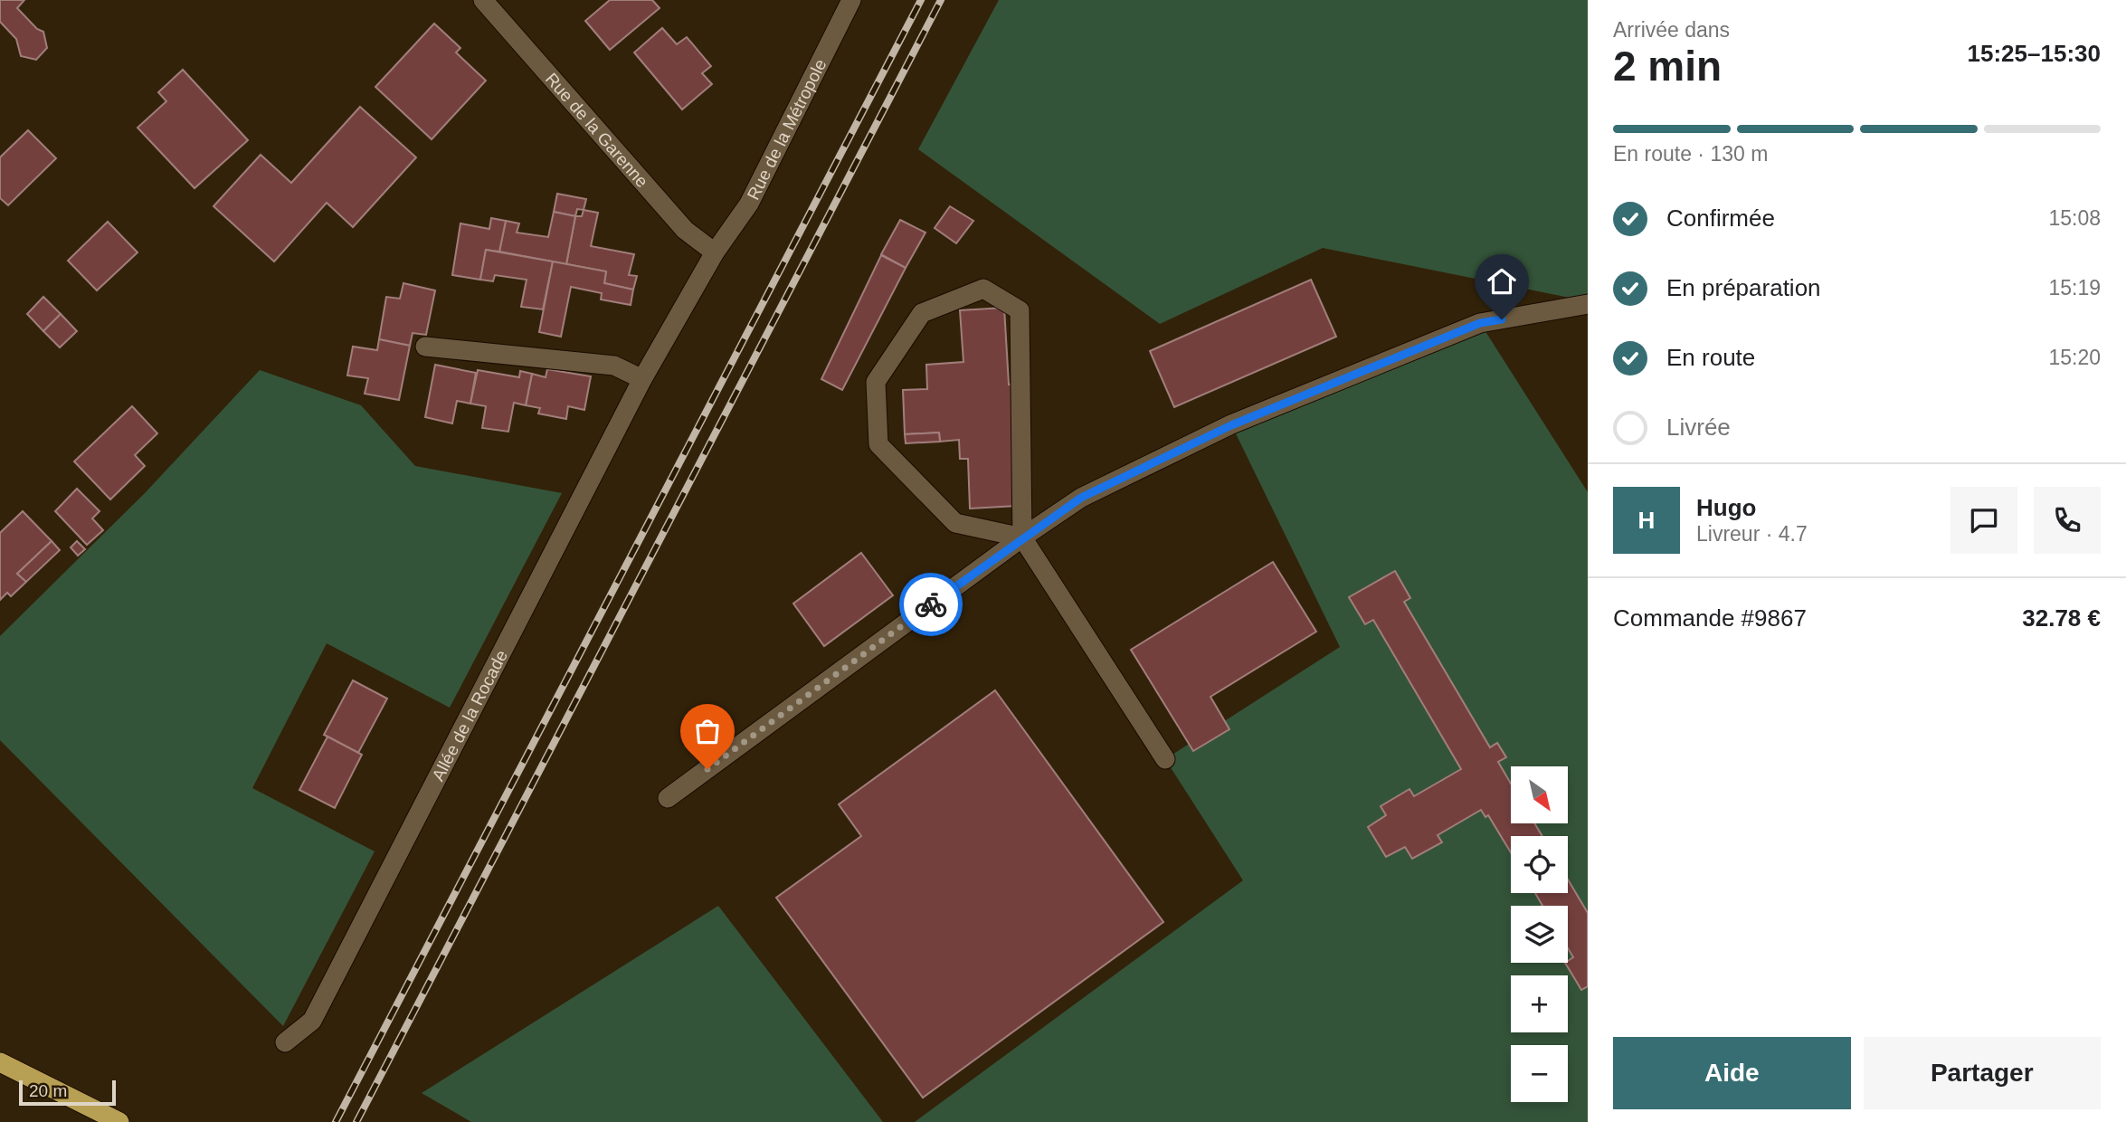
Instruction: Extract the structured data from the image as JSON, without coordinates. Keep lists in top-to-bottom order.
{
  "streets": {
    "street": ["Rue de la Garenne", "Rue de la Métropole", "Allée de la Rocade"]
  },
  "crossings": [
    ["Rue de la Garenne", "Rue de la Métropole"],
    ["Rue de la Garenne", "Allée de la Rocade"],
    ["Rue de la Métropole", "Allée de la Rocade"]
  ],
  "scale_bar": "20 m",
  "north": "bottom right",
  "page": {
    "heading": ["2 min", "Arrivée dans", "15:25–15:30"],
    "panel": [
      "Hugo",
      "Livreur · 4.7",
      "Commande #9867",
      "32.78 €"
    ],
    "bar": "En route · 130 m",
    "list": [
      ["Confirmée", "15:08"],
      ["En préparation", "15:19"],
      ["En route", "15:20"],
      "Livrée"
    ],
    "round": "H",
    "map_buttons": ["+", "−"],
    "buttons": ["Aide", "Partager"],
    "scale": "20 m"
  }
}
